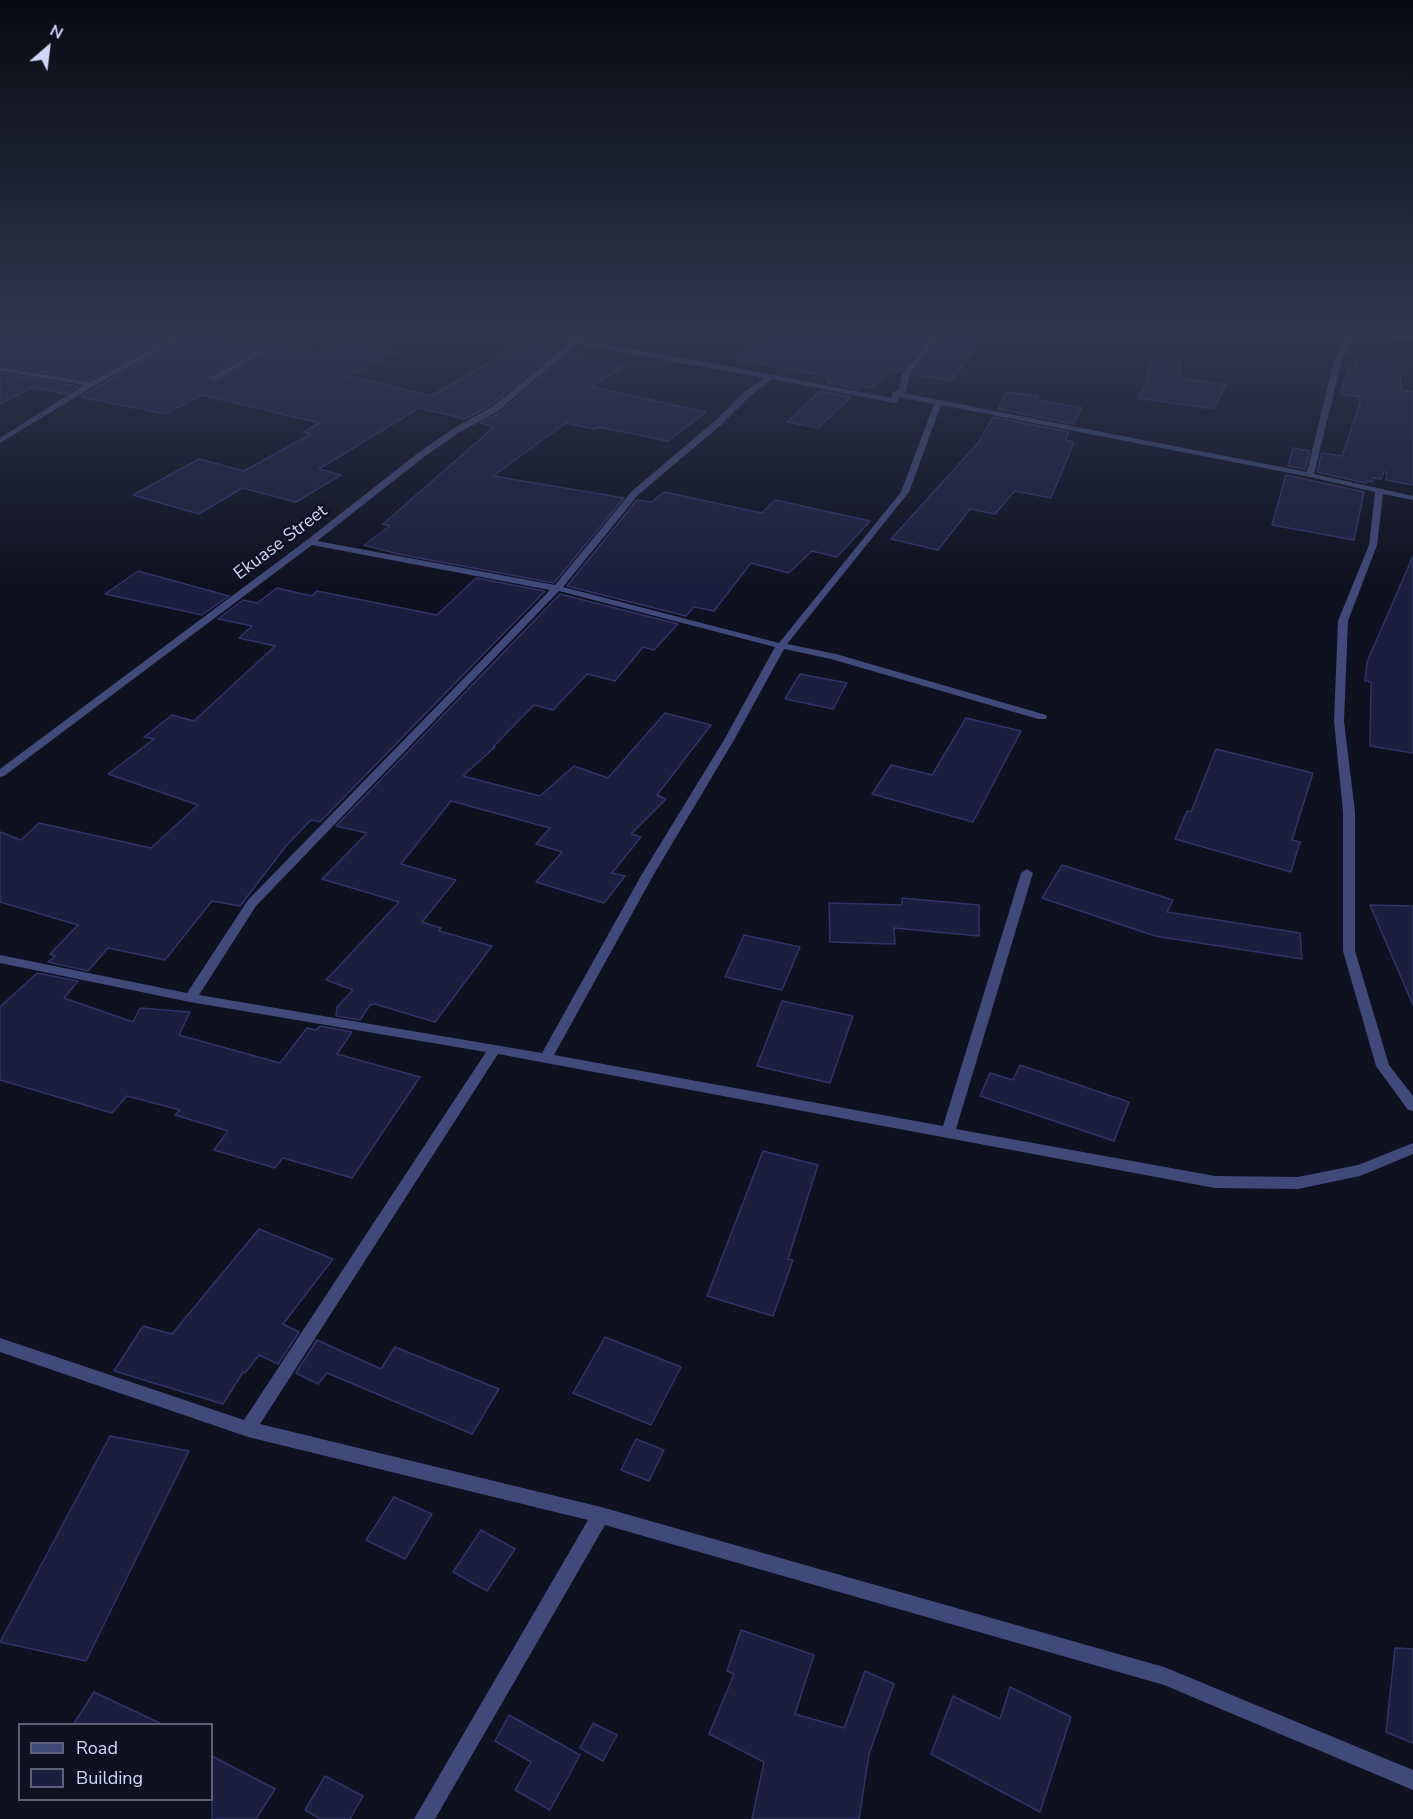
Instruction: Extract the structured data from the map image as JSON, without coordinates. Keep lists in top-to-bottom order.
{
  "streets": {
    "street": ["Ekuase Street"]
  },
  "legend": ["Road", "Building"],
  "north": "top right"
}
